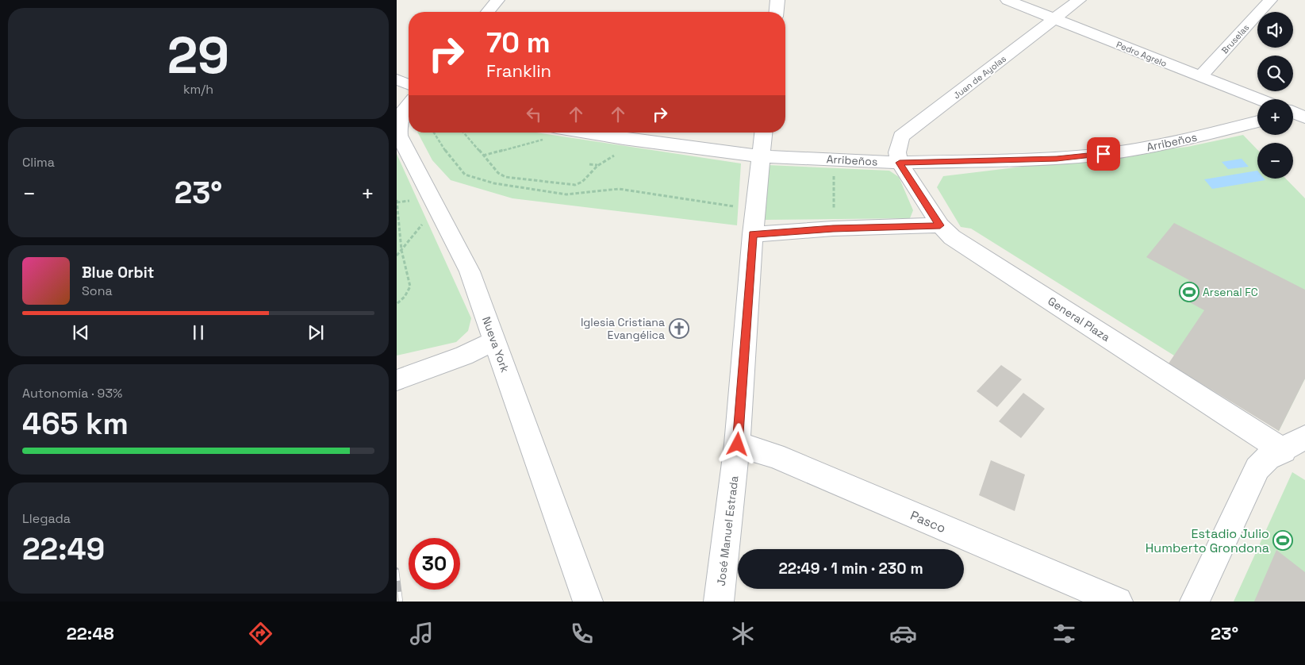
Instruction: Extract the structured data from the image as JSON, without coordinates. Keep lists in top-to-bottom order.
{
  "streets": {
    "street": [
      "Bruselas",
      "Pedro Agrelo",
      "Juan de Ayolas",
      "Arribeños",
      "General Plaza",
      "Nueva York",
      "Pasco",
      "José Manuel Estrada"
    ]
  },
  "crossings": [
    ["Bruselas", "Pedro Agrelo"],
    ["Pedro Agrelo", "Juan de Ayolas"],
    ["Juan de Ayolas", "Arribeños"],
    ["Juan de Ayolas", "General Plaza"],
    ["Arribeños", "General Plaza"],
    ["Arribeños", "José Manuel Estrada"],
    ["Pasco", "José Manuel Estrada"]
  ],
  "places": {
    "sports": ["Arsenal FC", "Estadio Julio Humberto Grondona"],
    "church": ["Iglesia Cristiana Evangélica"]
  },
  "page": {
    "tile": [
      ["29", "km/h"],
      "Clima",
      ["Autonomía · 93%", "465 km"],
      ["Llegada", "22:49"]
    ],
    "map_buttons": ["+", "−"],
    "turn": ["70 m", "Franklin"],
    "heat": ["−", "23°", "+"],
    "song": ["Blue Orbit", "Sona"],
    "limit": "30",
    "trip": "22:49 · 1 min · 230 m",
    "tabs": ["22:48", "23°"]
  }
}
